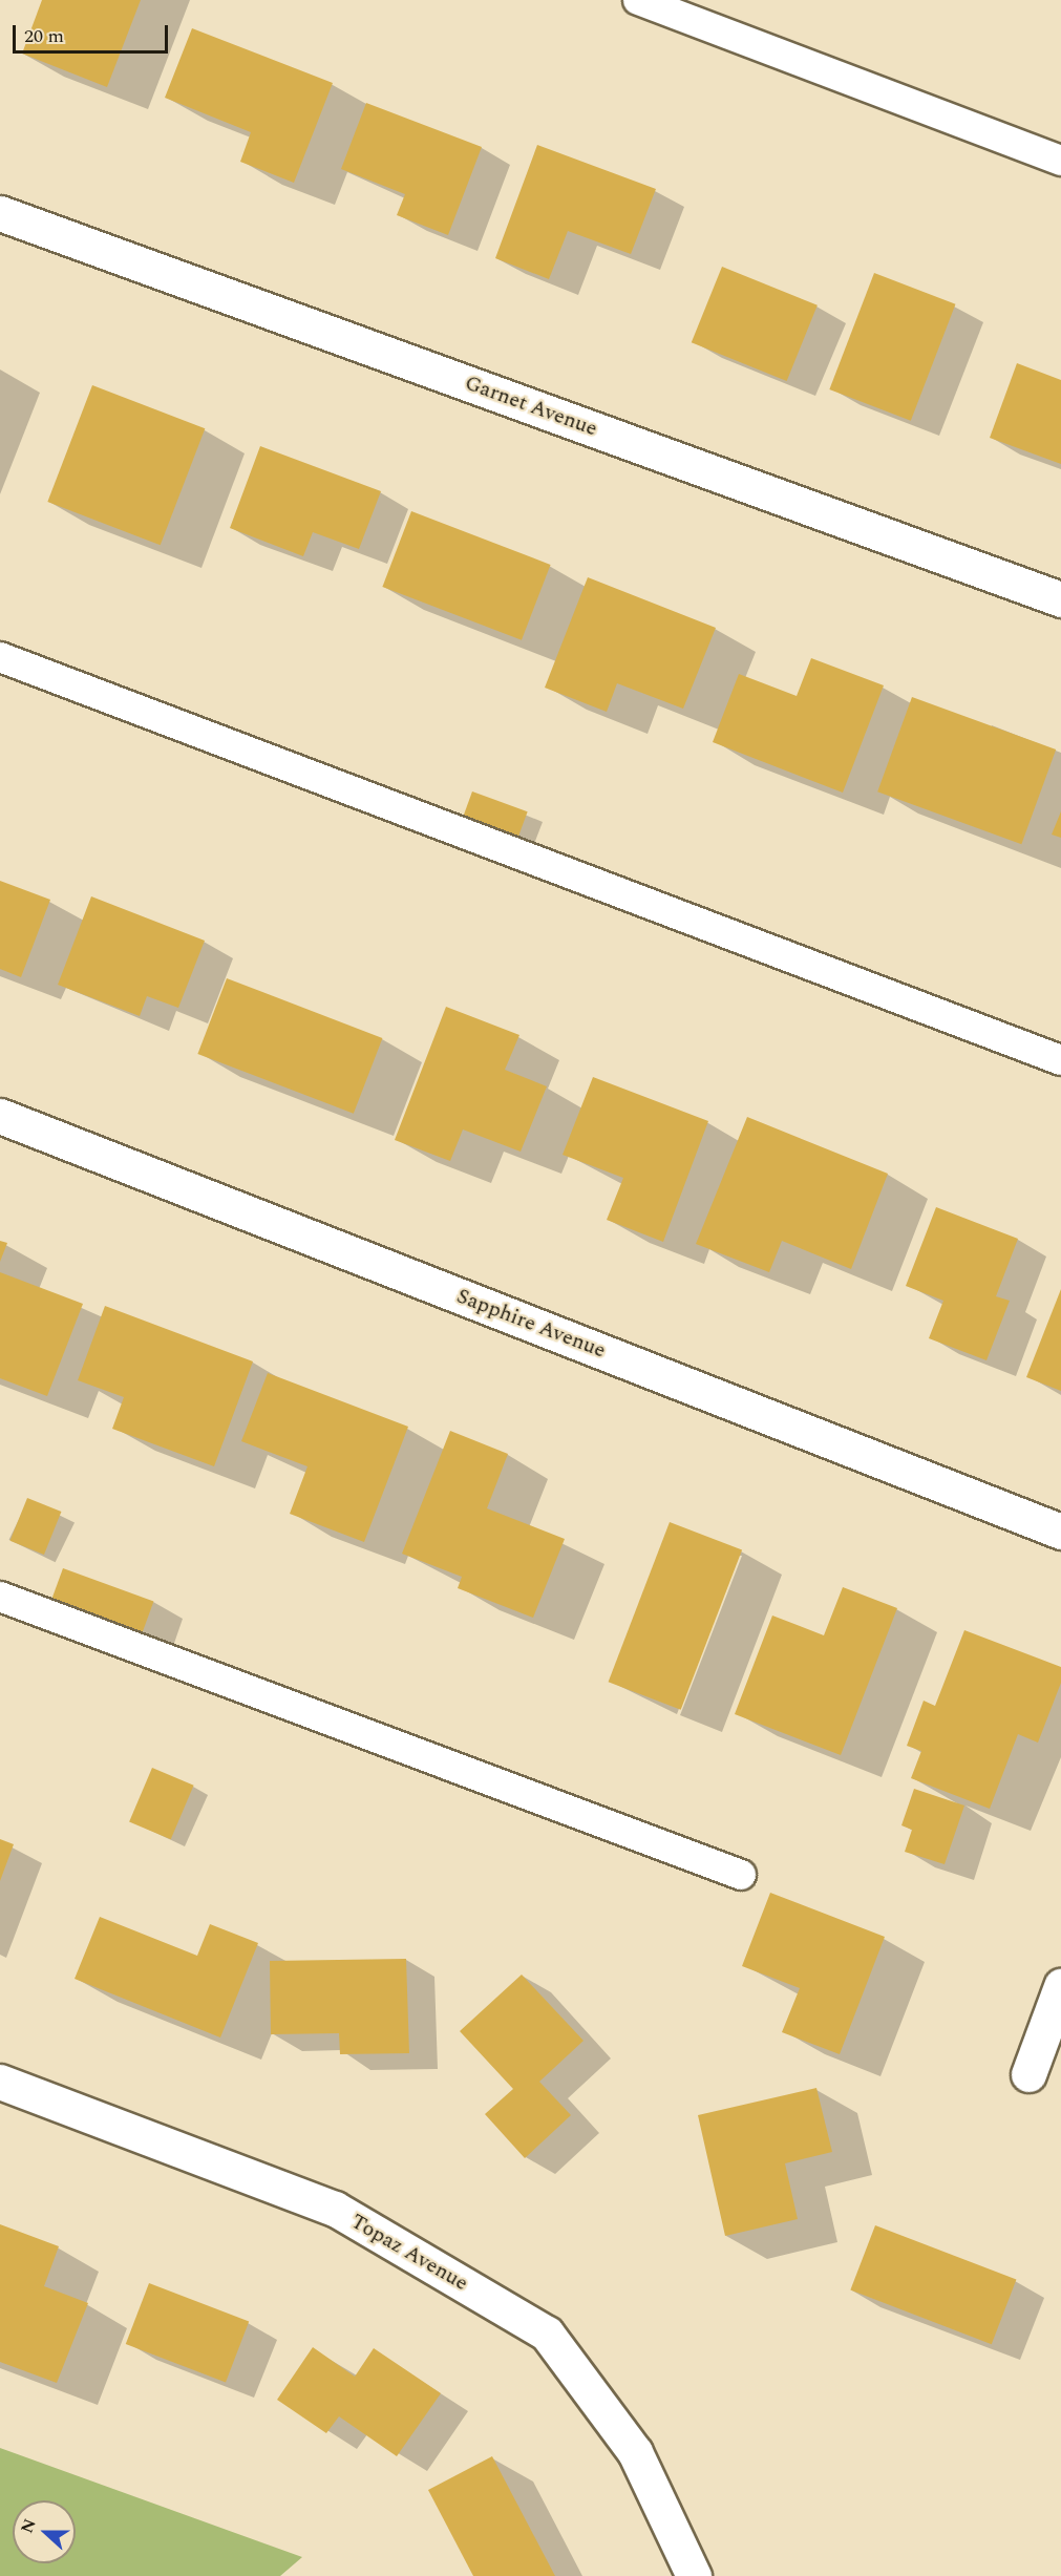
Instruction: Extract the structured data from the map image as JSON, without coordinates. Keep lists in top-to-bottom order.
{
  "streets": {
    "street": ["Garnet Avenue", "Sapphire Avenue", "Topaz Avenue"]
  },
  "scale_bar": "20 m",
  "north": "left"
}
